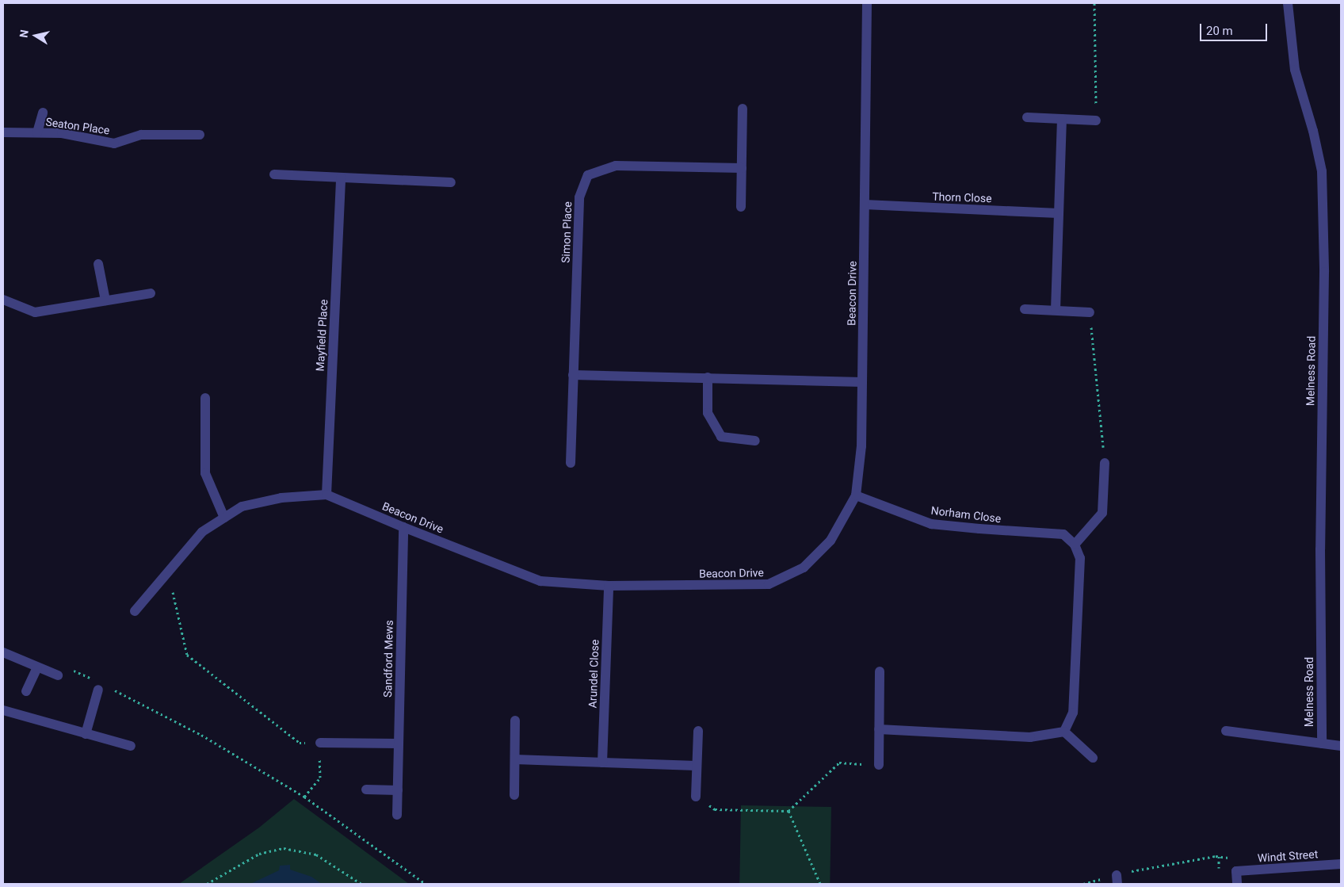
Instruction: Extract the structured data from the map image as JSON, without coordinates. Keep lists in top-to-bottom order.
{
  "streets": {
    "street": [
      "Seaton Place",
      "Thorn Close",
      "Simon Place",
      "Beacon Drive",
      "Mayfield Place",
      "Melness Road",
      "Norham Close",
      "Sandford Mews",
      "Arundel Close",
      "Windt Street"
    ]
  },
  "crossings": [
    ["Thorn Close", "Beacon Drive"],
    ["Beacon Drive", "Mayfield Place"],
    ["Beacon Drive", "Norham Close"],
    ["Beacon Drive", "Sandford Mews"],
    ["Beacon Drive", "Arundel Close"]
  ],
  "scale_bar": "20 m",
  "north": "left"
}
